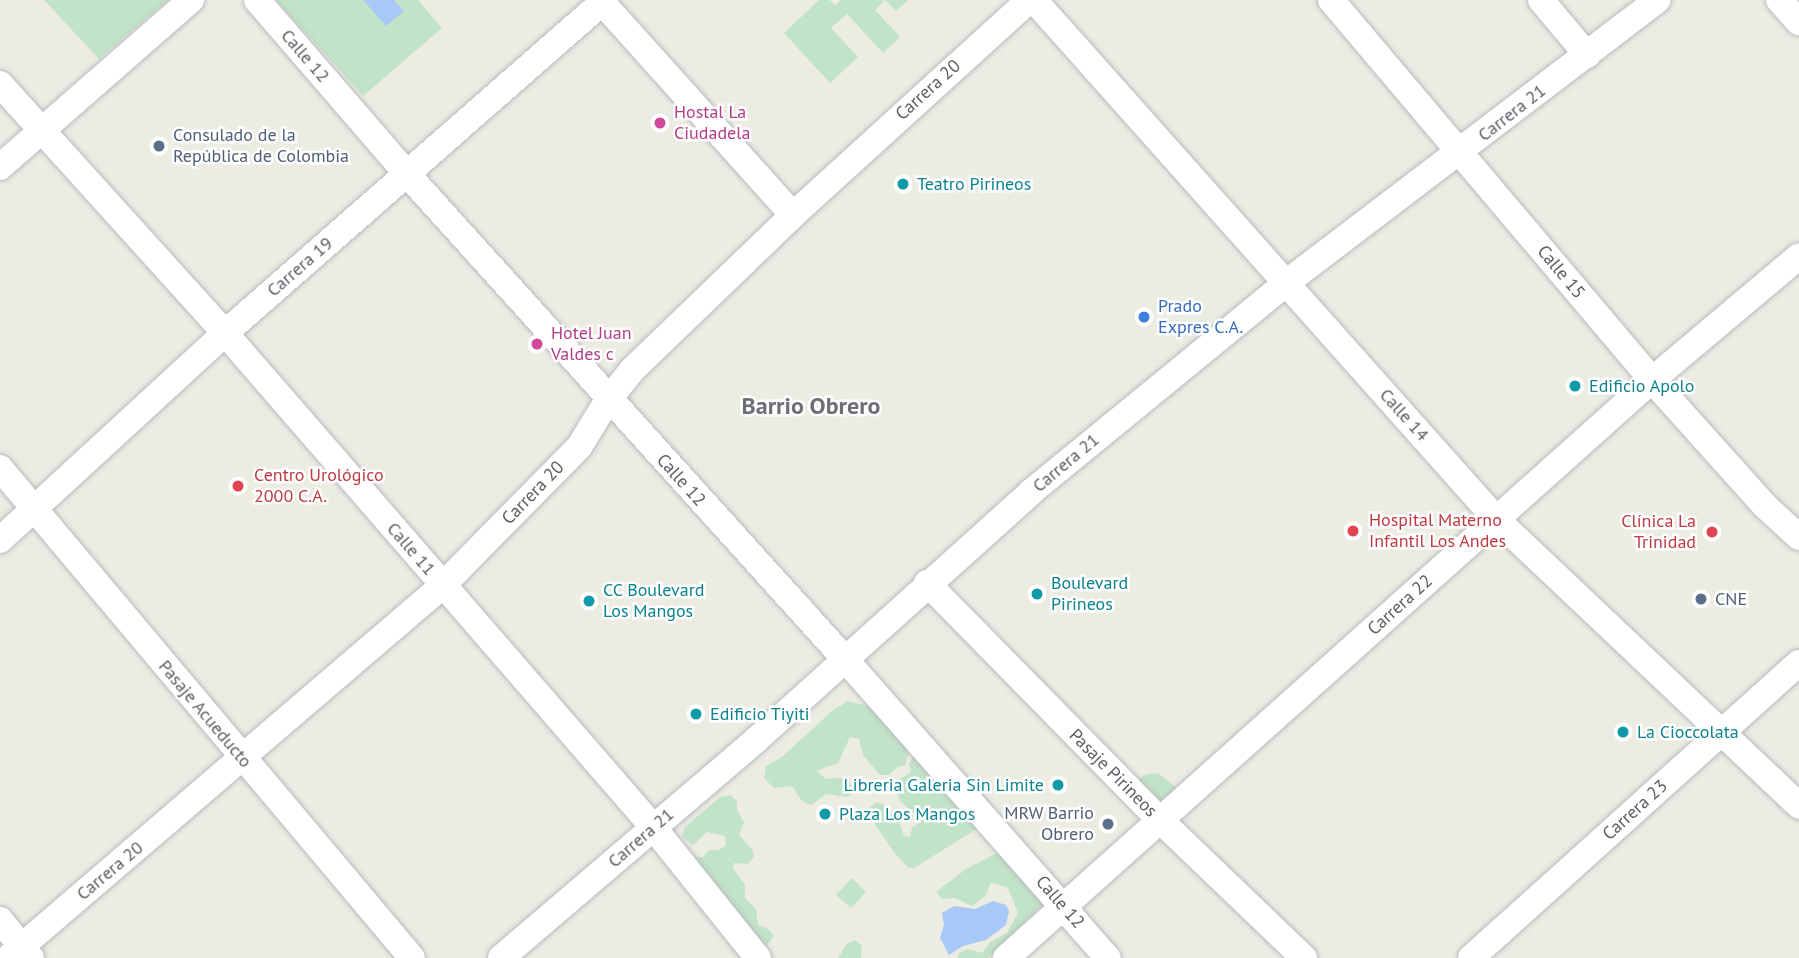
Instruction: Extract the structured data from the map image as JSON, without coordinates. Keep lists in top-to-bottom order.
{
  "streets": {
    "street": [
      "Calle 12",
      "Carrera 20",
      "Carrera 21",
      "Carrera 19",
      "Calle 15",
      "Calle 14",
      "Calle 11",
      "Carrera 22",
      "Pasaje Acueducto",
      "Pasaje Pirineos",
      "Carrera 23"
    ]
  },
  "crossings": [
    ["Calle 12", "Carrera 20"],
    ["Calle 12", "Carrera 21"],
    ["Calle 12", "Carrera 19"],
    ["Calle 12", "Carrera 22"],
    ["Carrera 20", "Calle 14"],
    ["Carrera 20", "Calle 11"],
    ["Carrera 20", "Pasaje Acueducto"],
    ["Carrera 21", "Calle 15"],
    ["Carrera 21", "Calle 14"],
    ["Carrera 21", "Calle 11"],
    ["Carrera 21", "Pasaje Pirineos"],
    ["Carrera 19", "Calle 11"],
    ["Carrera 19", "Pasaje Acueducto"],
    ["Calle 15", "Carrera 22"],
    ["Calle 14", "Carrera 22"],
    ["Calle 14", "Carrera 23"],
    ["Carrera 22", "Pasaje Pirineos"]
  ],
  "districts": ["Barrio Obrero"],
  "places": [
    "Hostal La Ciudadela",
    "Consulado de la República de Colombia",
    "Teatro Pirineos",
    "Prado Expres C.A.",
    "Hotel Juan Valdes c",
    "Edificio Apolo",
    "Centro Urológico 2000 C.A.",
    "Hospital Materno Infantil Los Andes",
    "Clínica La Trinidad",
    "Boulevard Pirineos",
    "CNE",
    "CC Boulevard Los Mangos",
    "Edificio Tiyiti",
    "La Cioccolata",
    "Libreria Galeria Sin Limite",
    "Plaza Los Mangos",
    "MRW Barrio Obrero"
  ]
}
